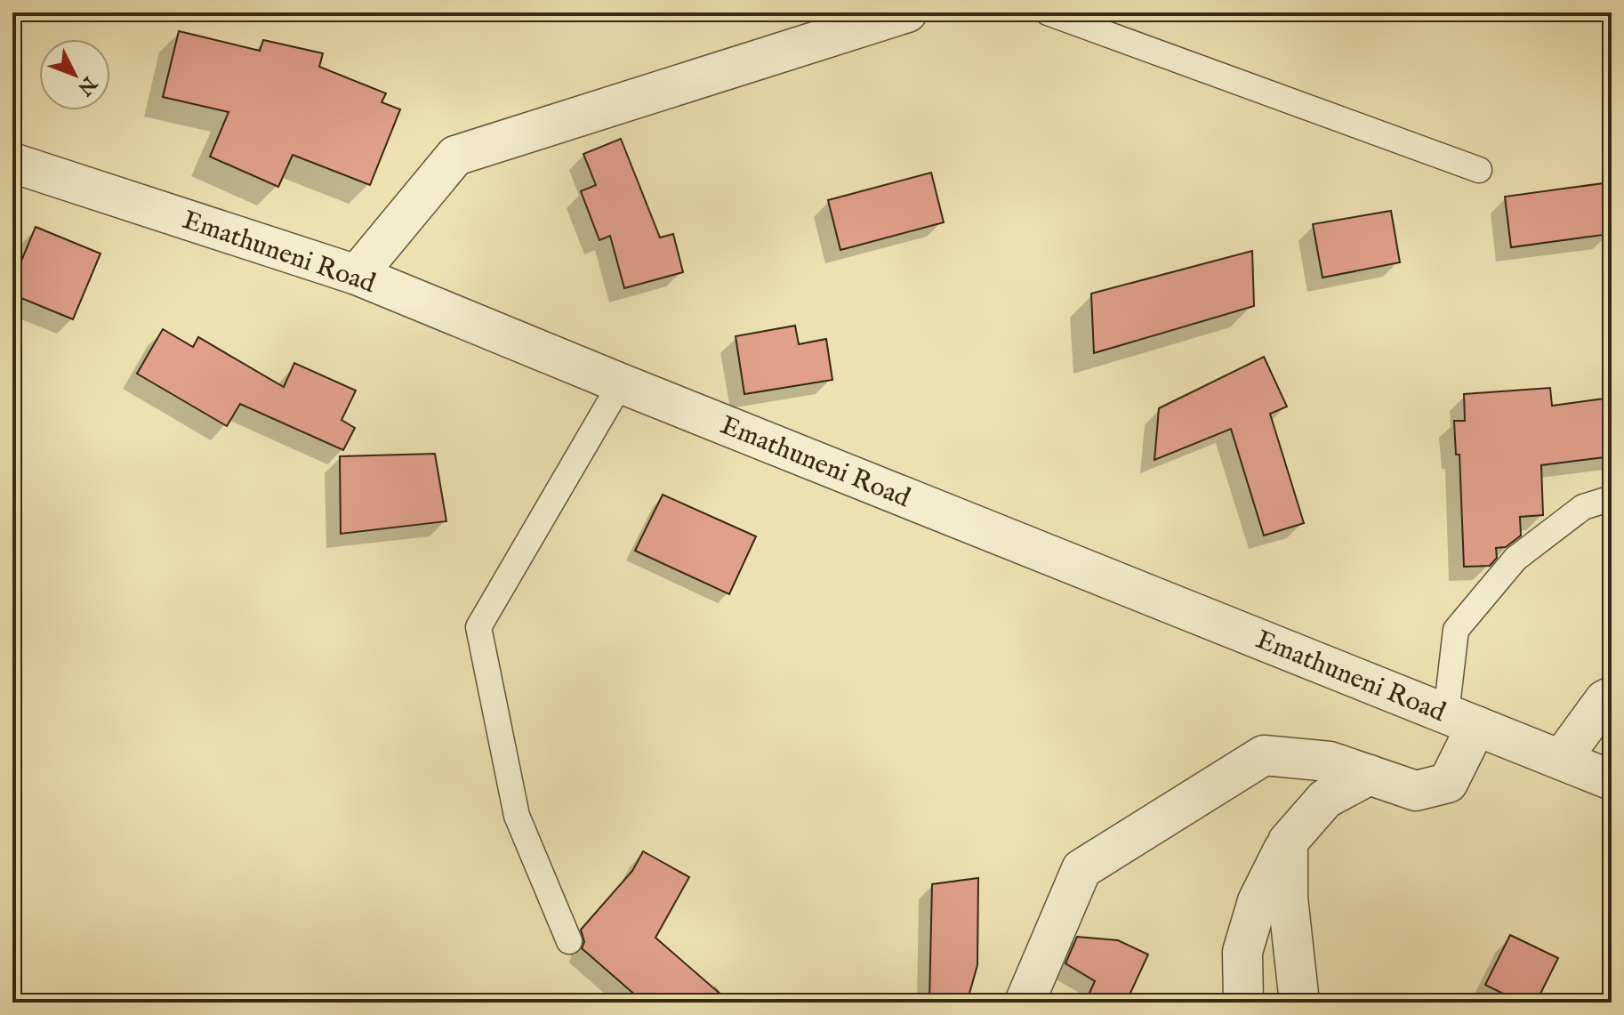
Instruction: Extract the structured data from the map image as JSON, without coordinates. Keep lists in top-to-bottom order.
{
  "streets": {
    "street": ["Emathuneni Road"]
  },
  "north": "bottom right"
}
